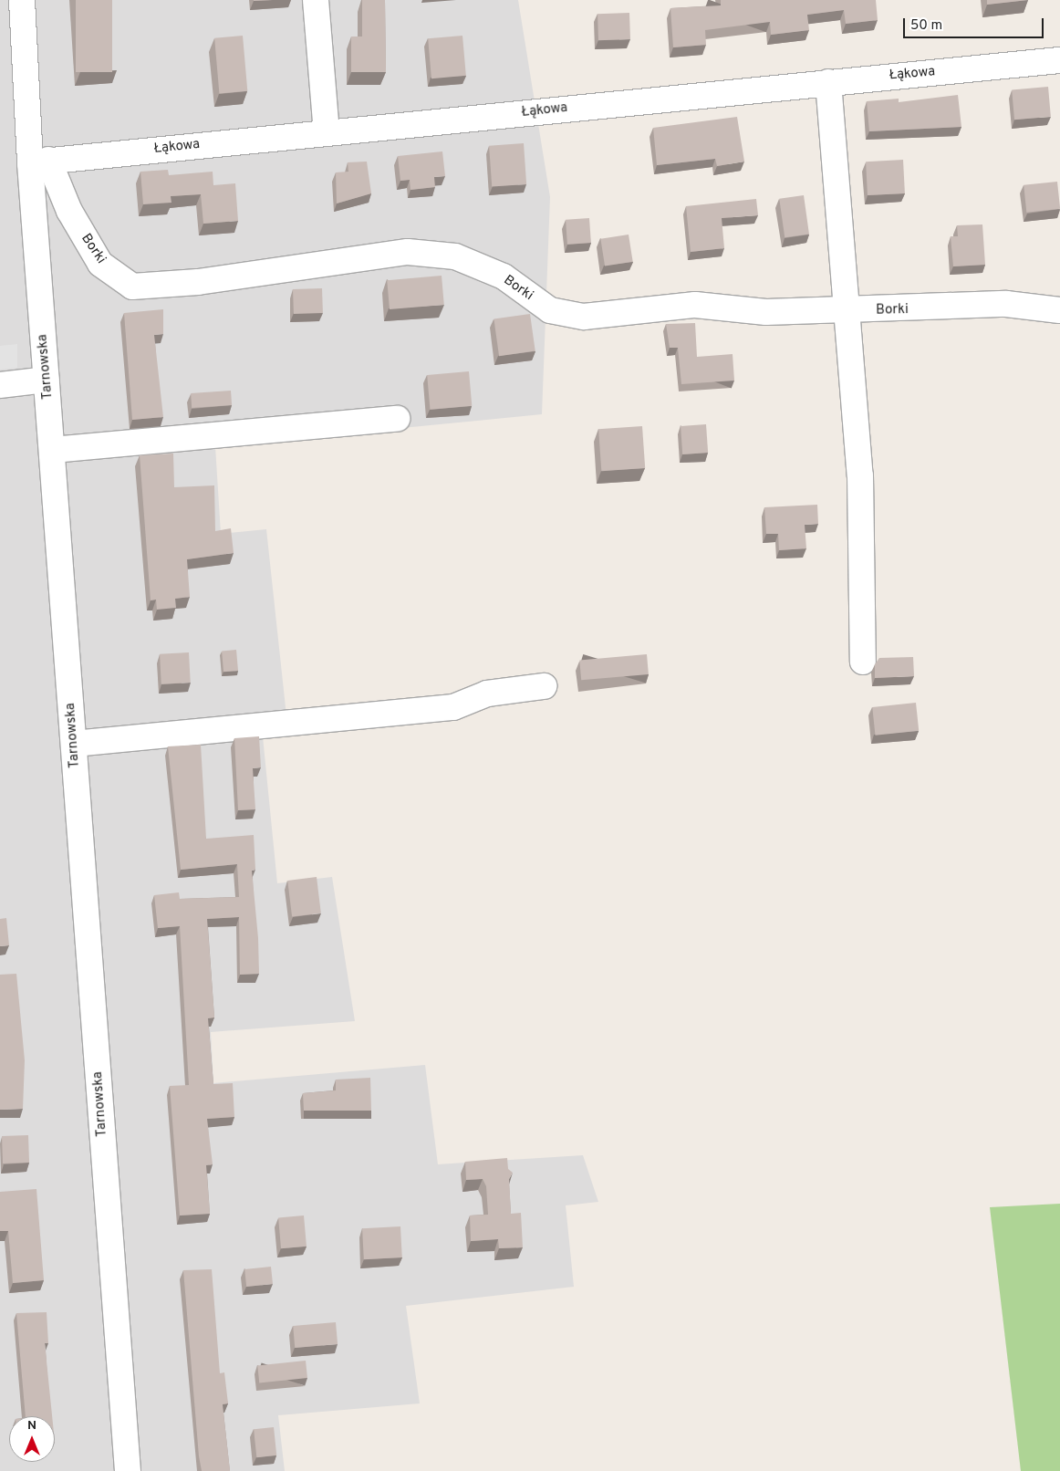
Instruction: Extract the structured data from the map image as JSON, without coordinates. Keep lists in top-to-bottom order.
{
  "streets": {
    "street": ["Łąkowa", "Borki", "Tarnowska"]
  },
  "crossings": [
    ["Łąkowa", "Borki"],
    ["Łąkowa", "Tarnowska"],
    ["Borki", "Tarnowska"]
  ],
  "scale_bar": "50 m",
  "north": "top"
}
